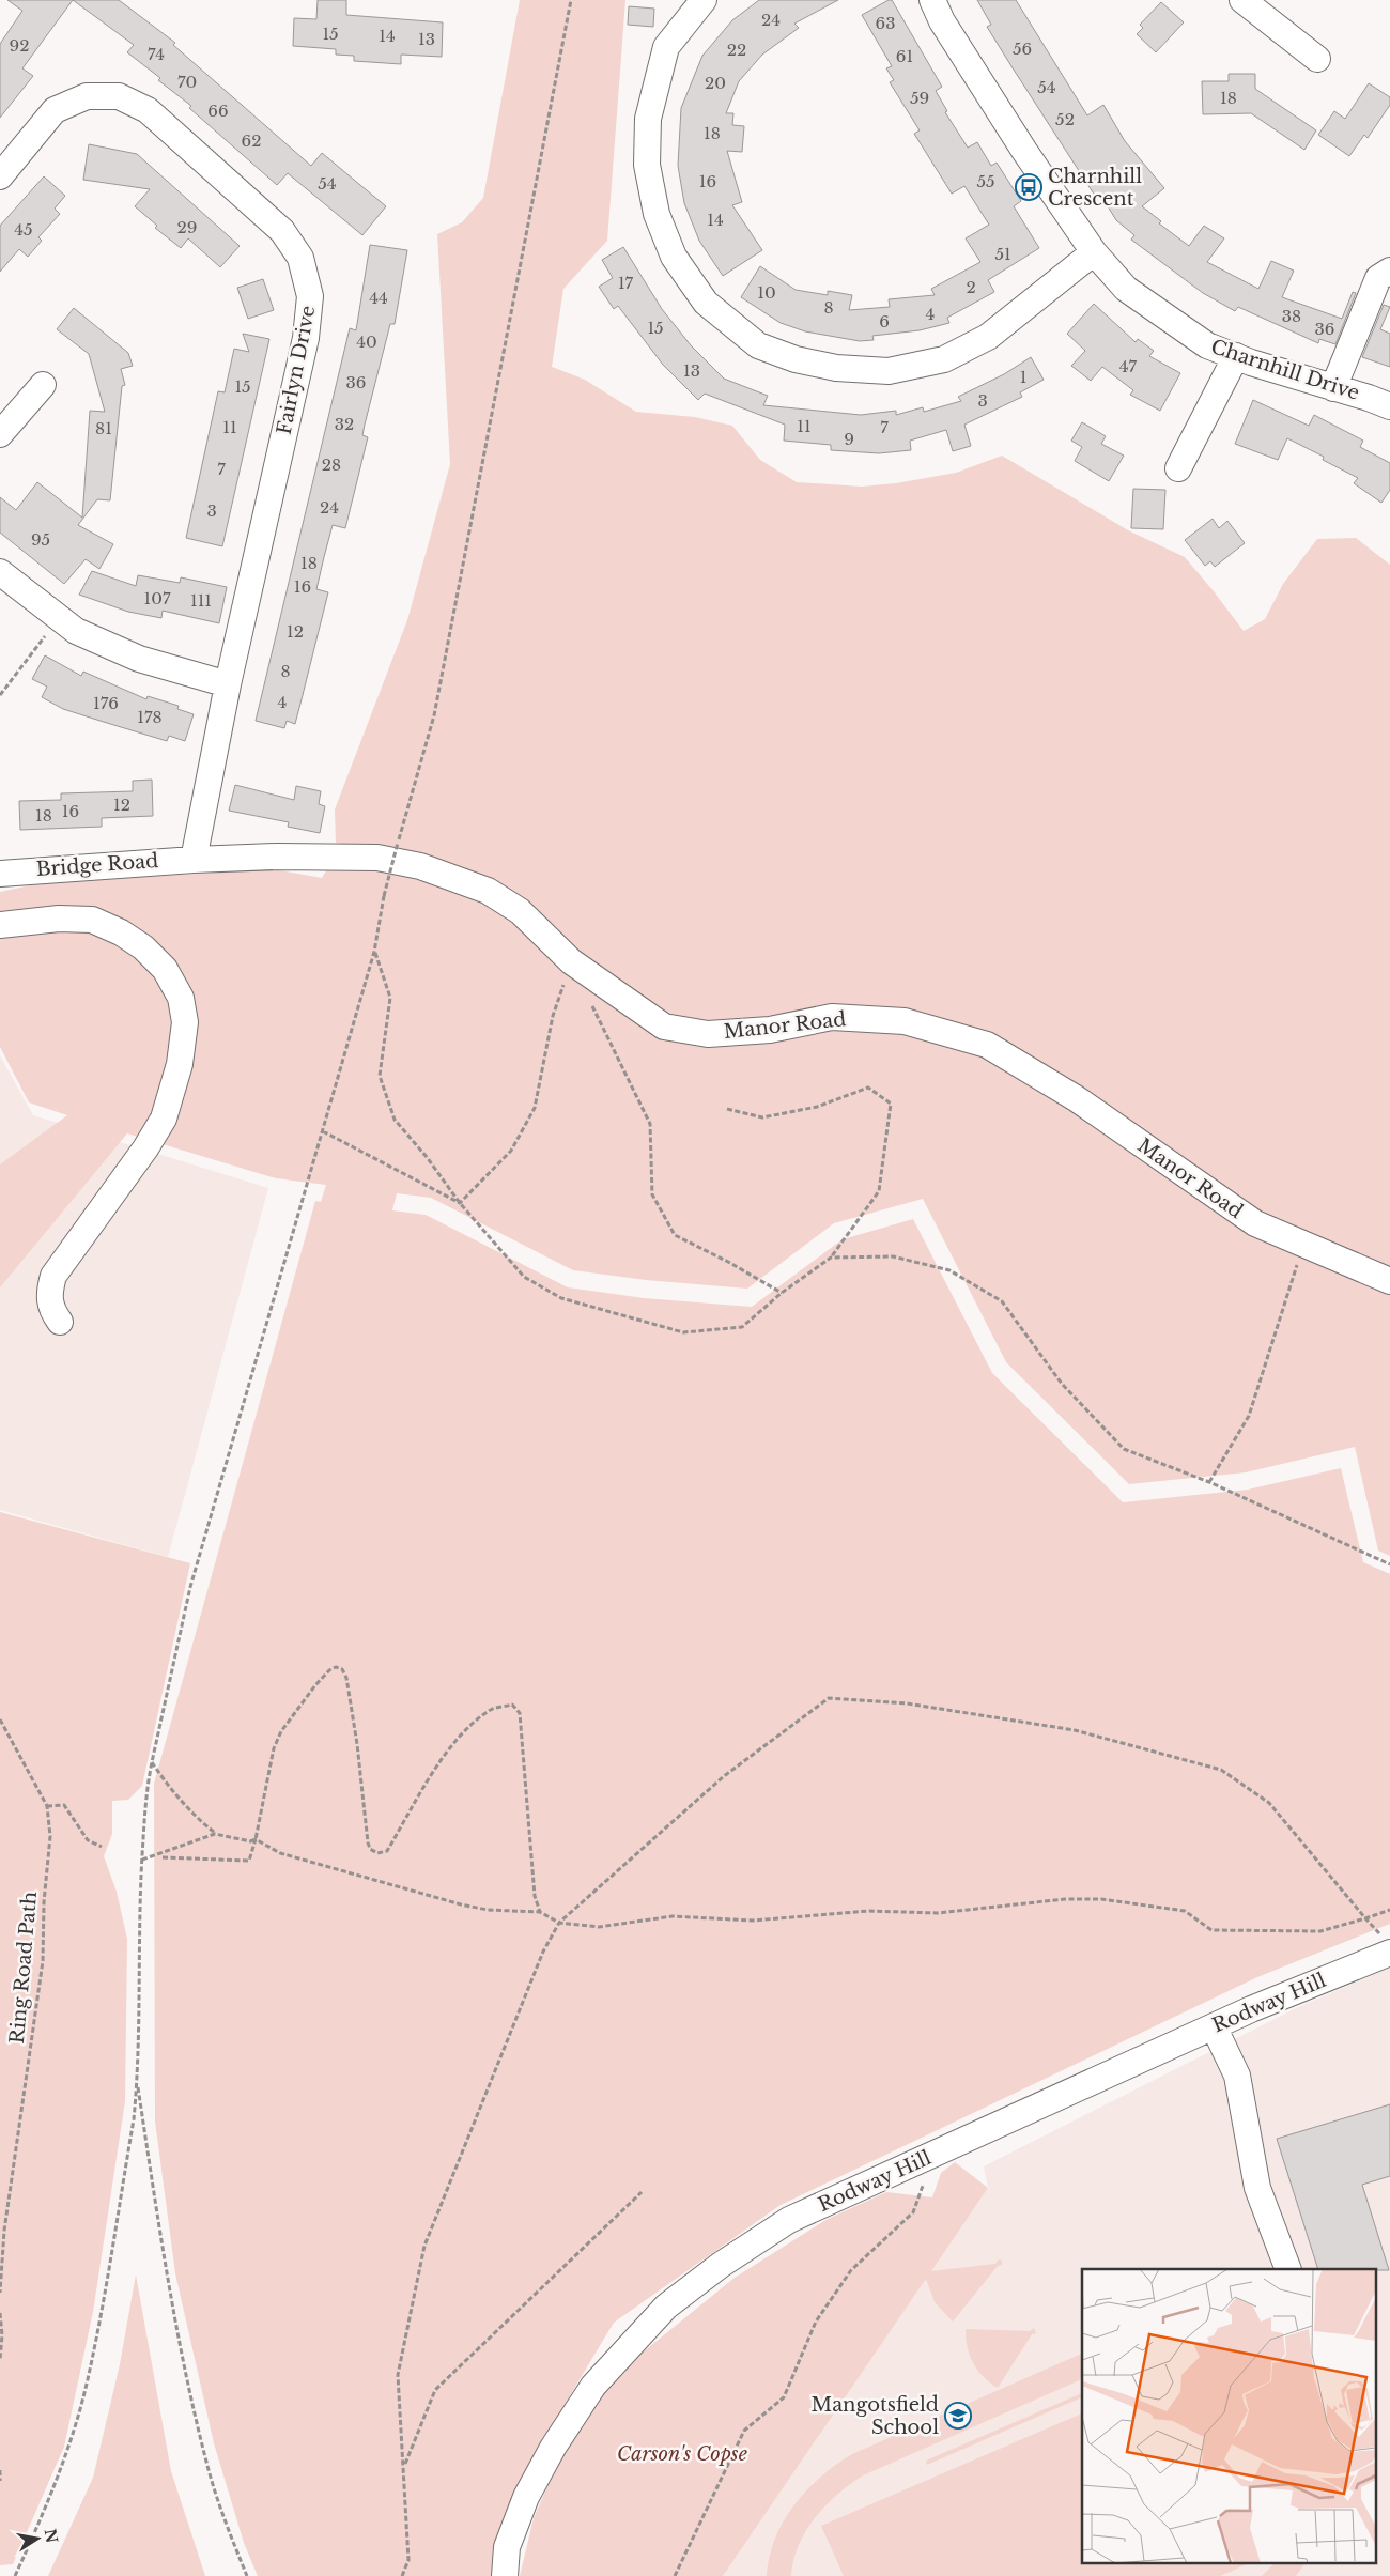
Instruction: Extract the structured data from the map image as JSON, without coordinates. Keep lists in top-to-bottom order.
{
  "streets": {
    "street": [
      "Fairlyn Drive",
      "Charnhill Drive",
      "Bridge Road",
      "Manor Road",
      "Rodway Hill"
    ],
    "path": ["Ring Road Path"]
  },
  "crossings": [
    ["Fairlyn Drive", "Bridge Road"],
    ["Bridge Road", "Manor Road"]
  ],
  "parks": ["Carson's Copse"],
  "places": {
    "bus stop": ["Charnhill Crescent"],
    "school or university": ["Mangotsfield School"]
  },
  "house_numbers": [
    "24",
    "63",
    "15",
    "14",
    "13",
    "92",
    "56",
    "22",
    "74",
    "61",
    "70",
    "20",
    "54",
    "59",
    "18",
    "66",
    "52",
    "18",
    "62",
    "16",
    "55",
    "54",
    "14",
    "29",
    "45",
    "51",
    "17",
    "2",
    "10",
    "44",
    "8",
    "4",
    "38",
    "6",
    "15",
    "36",
    "40",
    "47",
    "13",
    "1",
    "36",
    "15",
    "3",
    "32",
    "11",
    "11",
    "7",
    "81",
    "9",
    "28",
    "7",
    "24",
    "3",
    "95",
    "18",
    "16",
    "107",
    "111",
    "12",
    "8",
    "4",
    "176",
    "178",
    "12",
    "16",
    "18"
  ],
  "north": "right"
}
